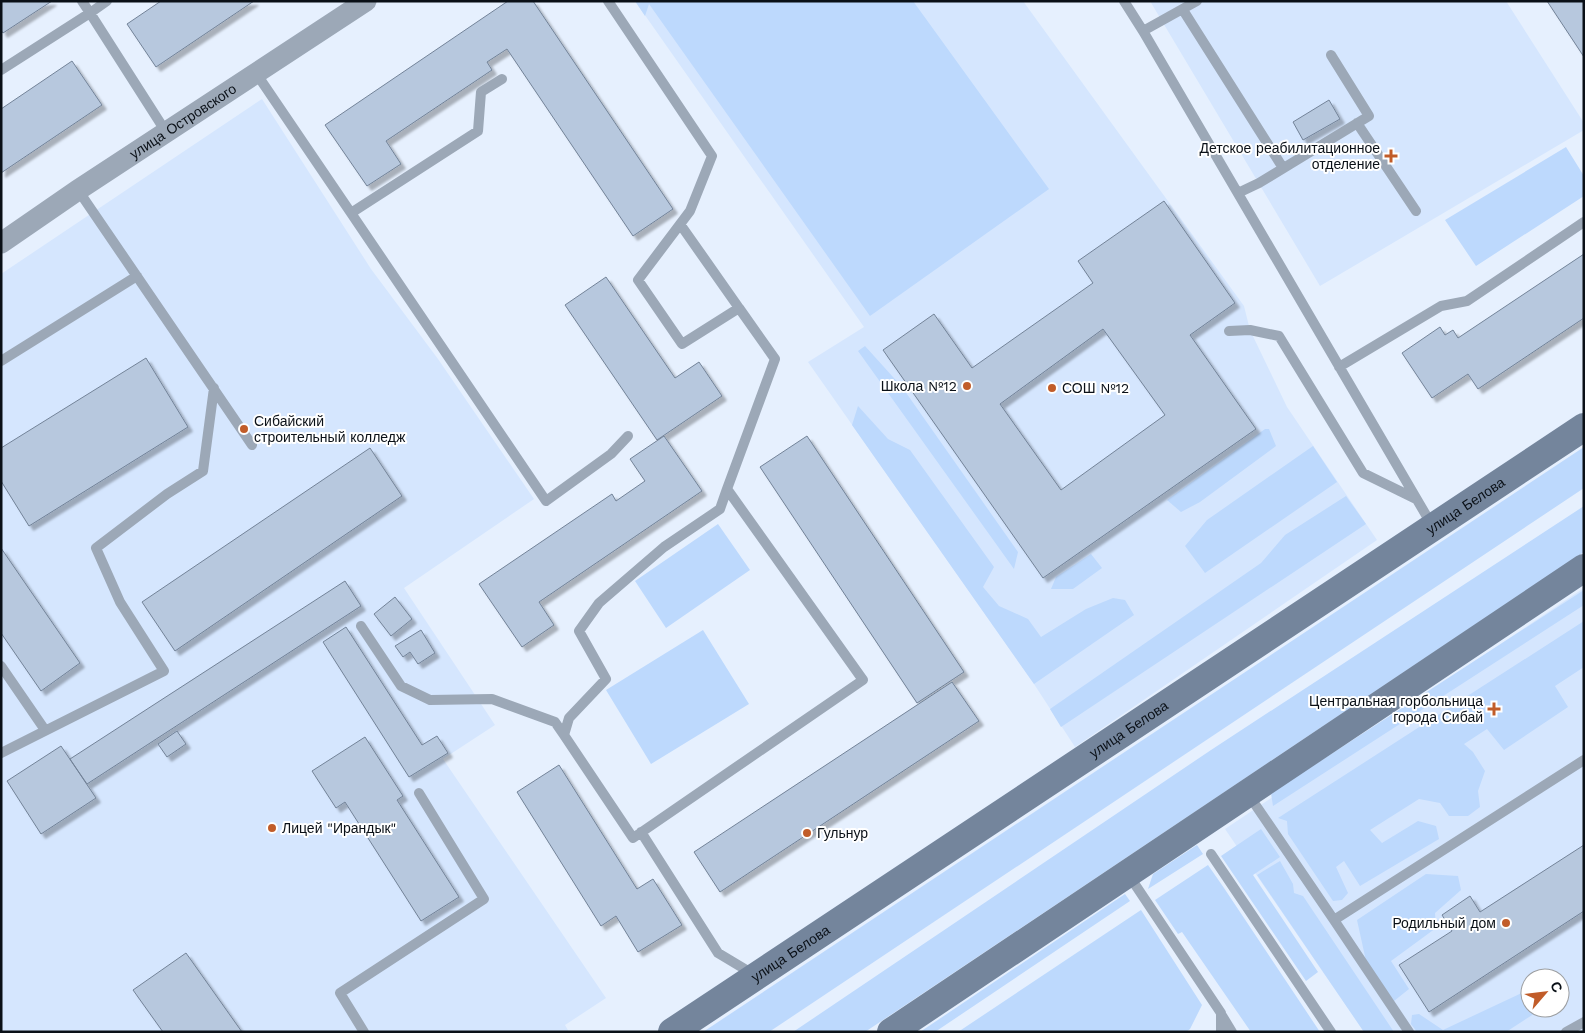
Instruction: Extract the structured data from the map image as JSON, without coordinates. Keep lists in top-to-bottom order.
{
  "streets": {
    "main road": ["улица Белова"],
    "street": ["улица Островского"]
  },
  "places": {
    "health": ["Детское реабилитационное отделение", "Центральная горбольница города Сибай"],
    "other": [
      "Школа №12",
      "СОШ №12",
      "Сибайский строительный колледж",
      "Лицей \"Ирандык\"",
      "Гульнур",
      "Родильный дом"
    ]
  },
  "north": "top right"
}
